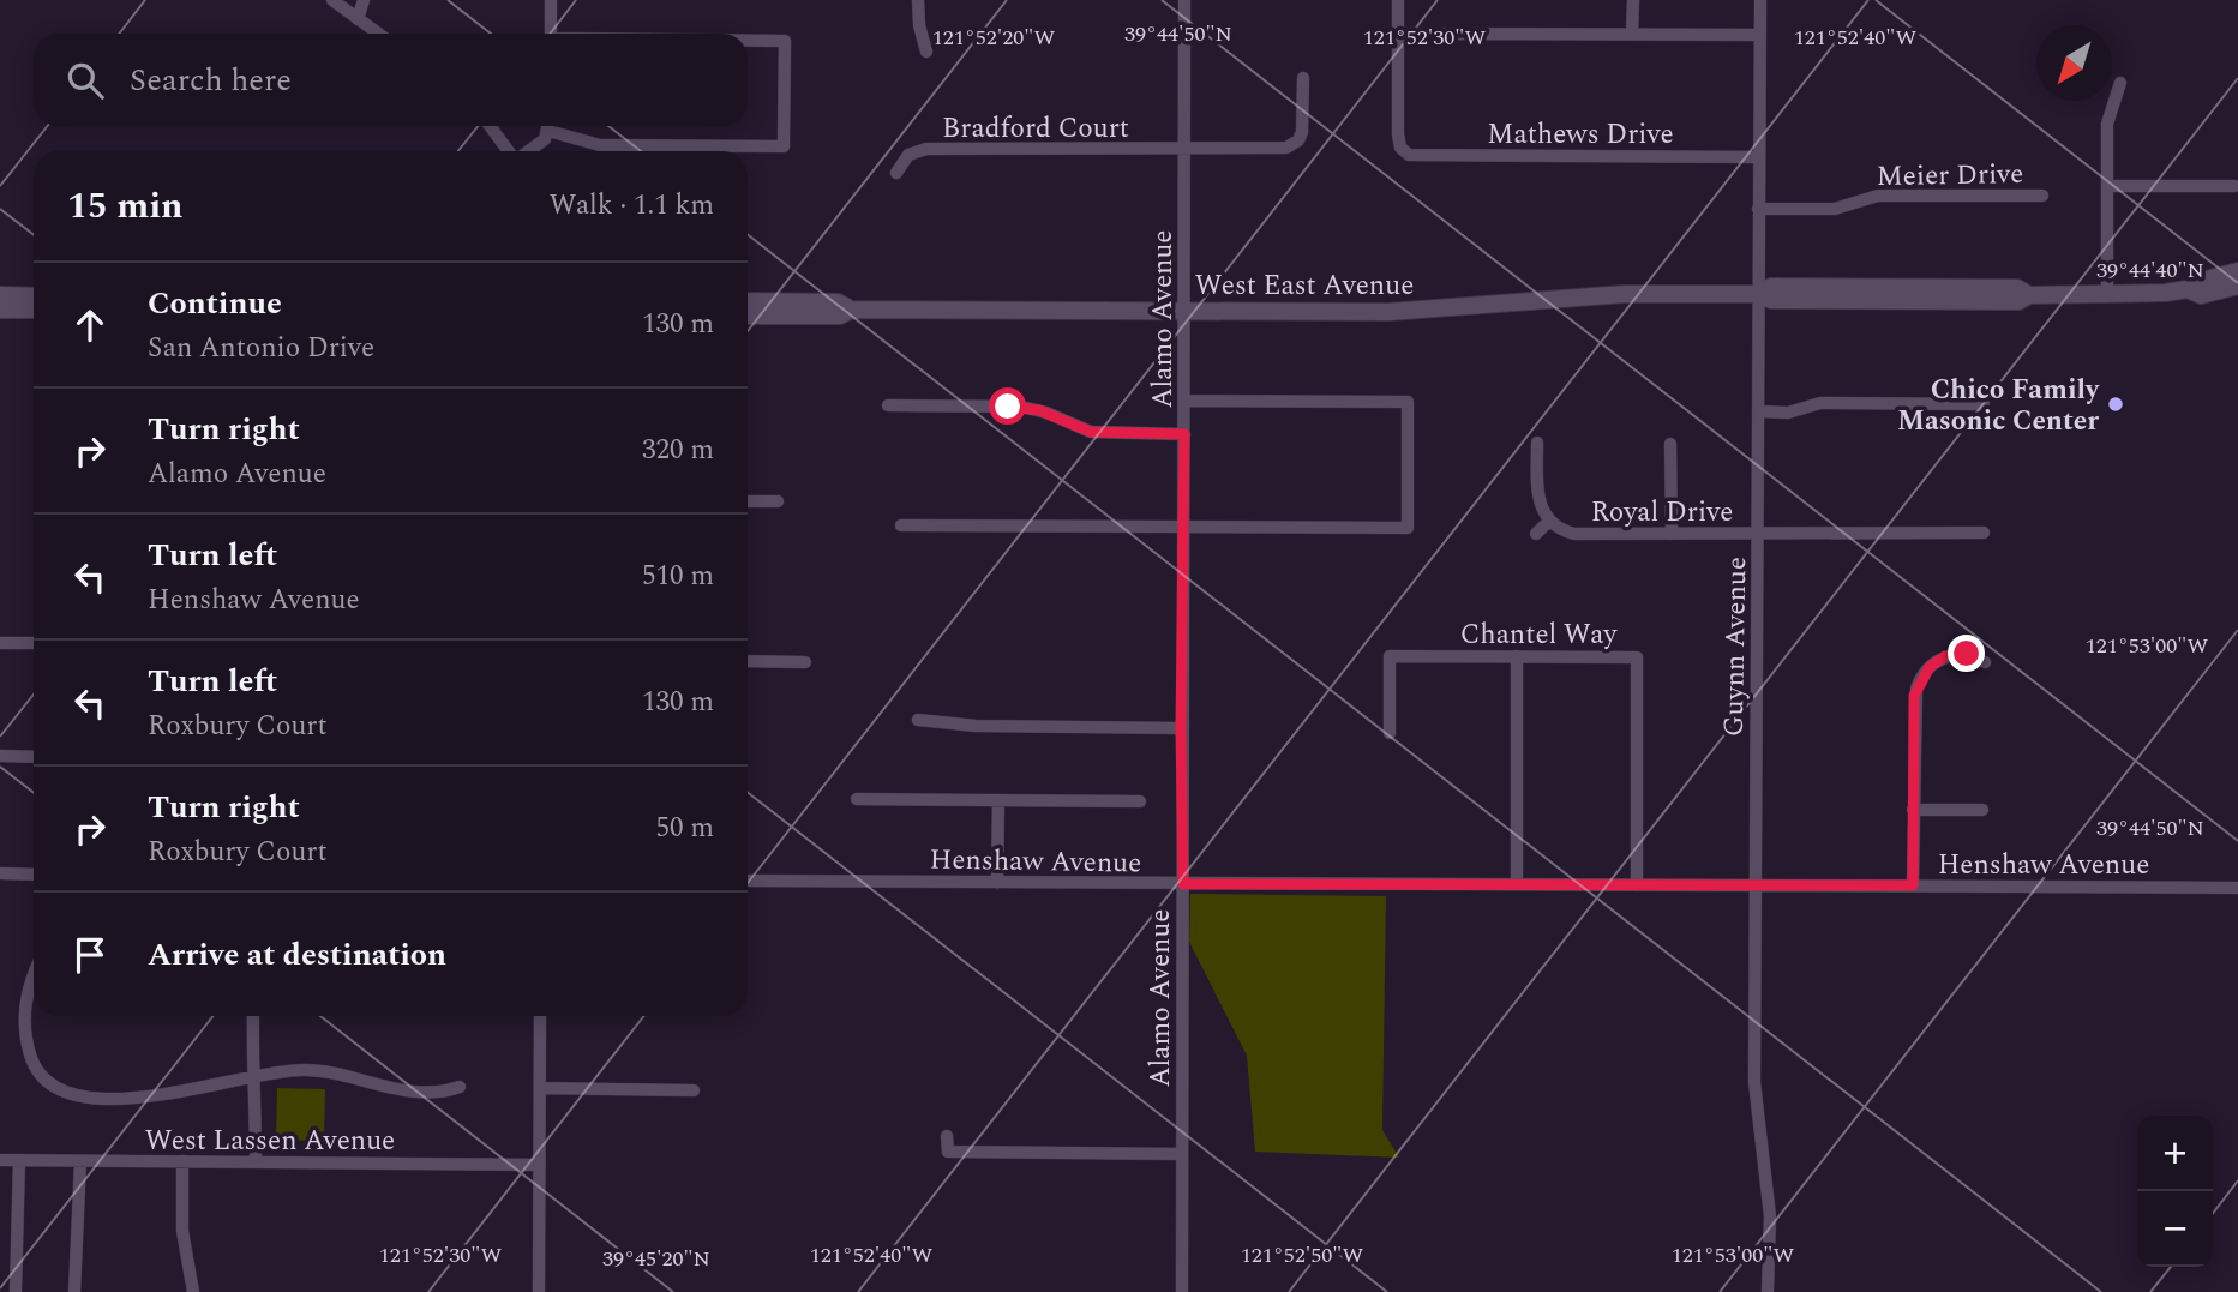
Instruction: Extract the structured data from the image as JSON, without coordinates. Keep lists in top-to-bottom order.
{
  "streets": {
    "main road": ["West East Avenue"],
    "street": [
      "Bradford Court",
      "Mathews Drive",
      "Meier Drive",
      "Alamo Avenue",
      "Royal Drive",
      "Chantel Way",
      "Guynn Avenue",
      "Henshaw Avenue",
      "West Lassen Avenue"
    ]
  },
  "crossings": [
    ["Bradford Court", "Alamo Avenue"],
    ["Mathews Drive", "Guynn Avenue"],
    ["Meier Drive", "Guynn Avenue"],
    ["West East Avenue", "Alamo Avenue"],
    ["West East Avenue", "Guynn Avenue"],
    ["Alamo Avenue", "Henshaw Avenue"],
    ["Royal Drive", "Guynn Avenue"],
    ["Chantel Way", "Henshaw Avenue"],
    ["Guynn Avenue", "Henshaw Avenue"]
  ],
  "places": ["Chico Family Masonic Center"],
  "north": "bottom left",
  "page": {
    "search": "Search here",
    "heading": ["15 min", "Walk · 1.1 km"],
    "list": [
      ["Continue", "San Antonio Drive", "130 m"],
      ["Turn right", "Alamo Avenue", "320 m"],
      ["Turn left", "Henshaw Avenue", "510 m"],
      ["Turn left", "Roxbury Court", "130 m"],
      ["Turn right", "Roxbury Court", "50 m"],
      "Arrive at destination"
    ],
    "map_buttons": ["+", "−"]
  },
  "coordinates": [
    "39°44'50\"N",
    "121°52'20\"W",
    "121°52'30\"W",
    "121°52'40\"W",
    "39°44'40\"N",
    "121°53'00\"W",
    "121°52'50\"W",
    "39°45'20\"N"
  ]
}
